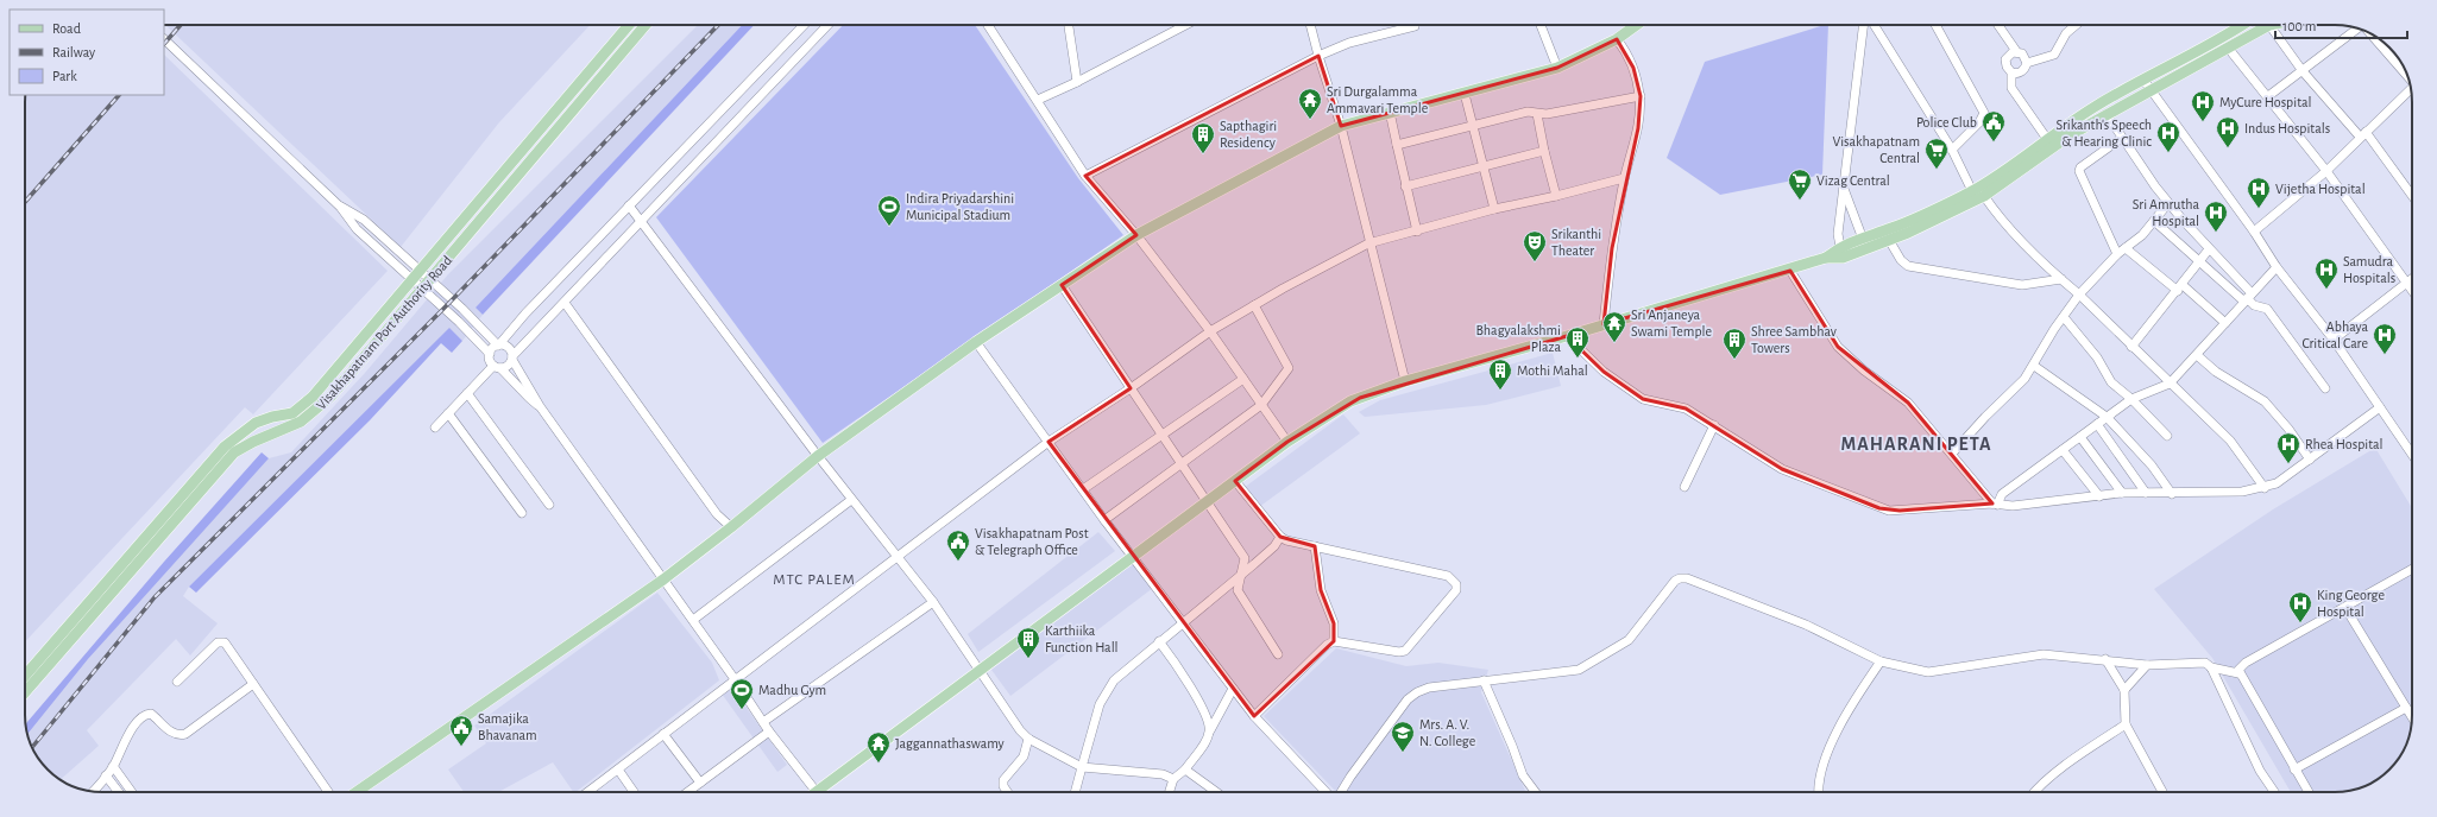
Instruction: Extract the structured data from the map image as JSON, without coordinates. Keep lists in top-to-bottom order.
{
  "streets": {
    "main road": ["Visakhapatnam Port Authority Road"]
  },
  "districts": ["MAHARANI PETA", "MTC PALEM"],
  "places": {
    "temple": ["Sri Durgalamma Ammavari Temple", "Sri Anjaneya Swami Temple", "Jaggannathaswamy"],
    "hospital": [
      "MyCure Hospital",
      "Indus Hospitals",
      "Srikanth's Speech & Hearing Clinic",
      "Vijetha Hospital",
      "Sri Amrutha Hospital",
      "Samudra Hospitals",
      "Abhaya Critical Care",
      "Rhea Hospital",
      "King George Hospital"
    ],
    "public building": ["Police Club", "Visakhapatnam Post & Telegraph Office", "Samajika Bhavanam"],
    "building": [
      "Sapthagiri Residency",
      "Bhagyalakshmi Plaza",
      "Shree Sambhav Towers",
      "Mothi Mahal",
      "Karthiika Function Hall"
    ],
    "supermarket": ["Visakhapatnam Central", "Vizag Central"],
    "sports": ["Indira Priyadarshini Municipal Stadium", "Madhu Gym"],
    "theatre": ["Srikanthi Theater"],
    "school or university": ["Mrs. A. V. N. College"]
  },
  "legend": ["Road", "Railway", "Park"],
  "scale_bar": "100 m"
}
